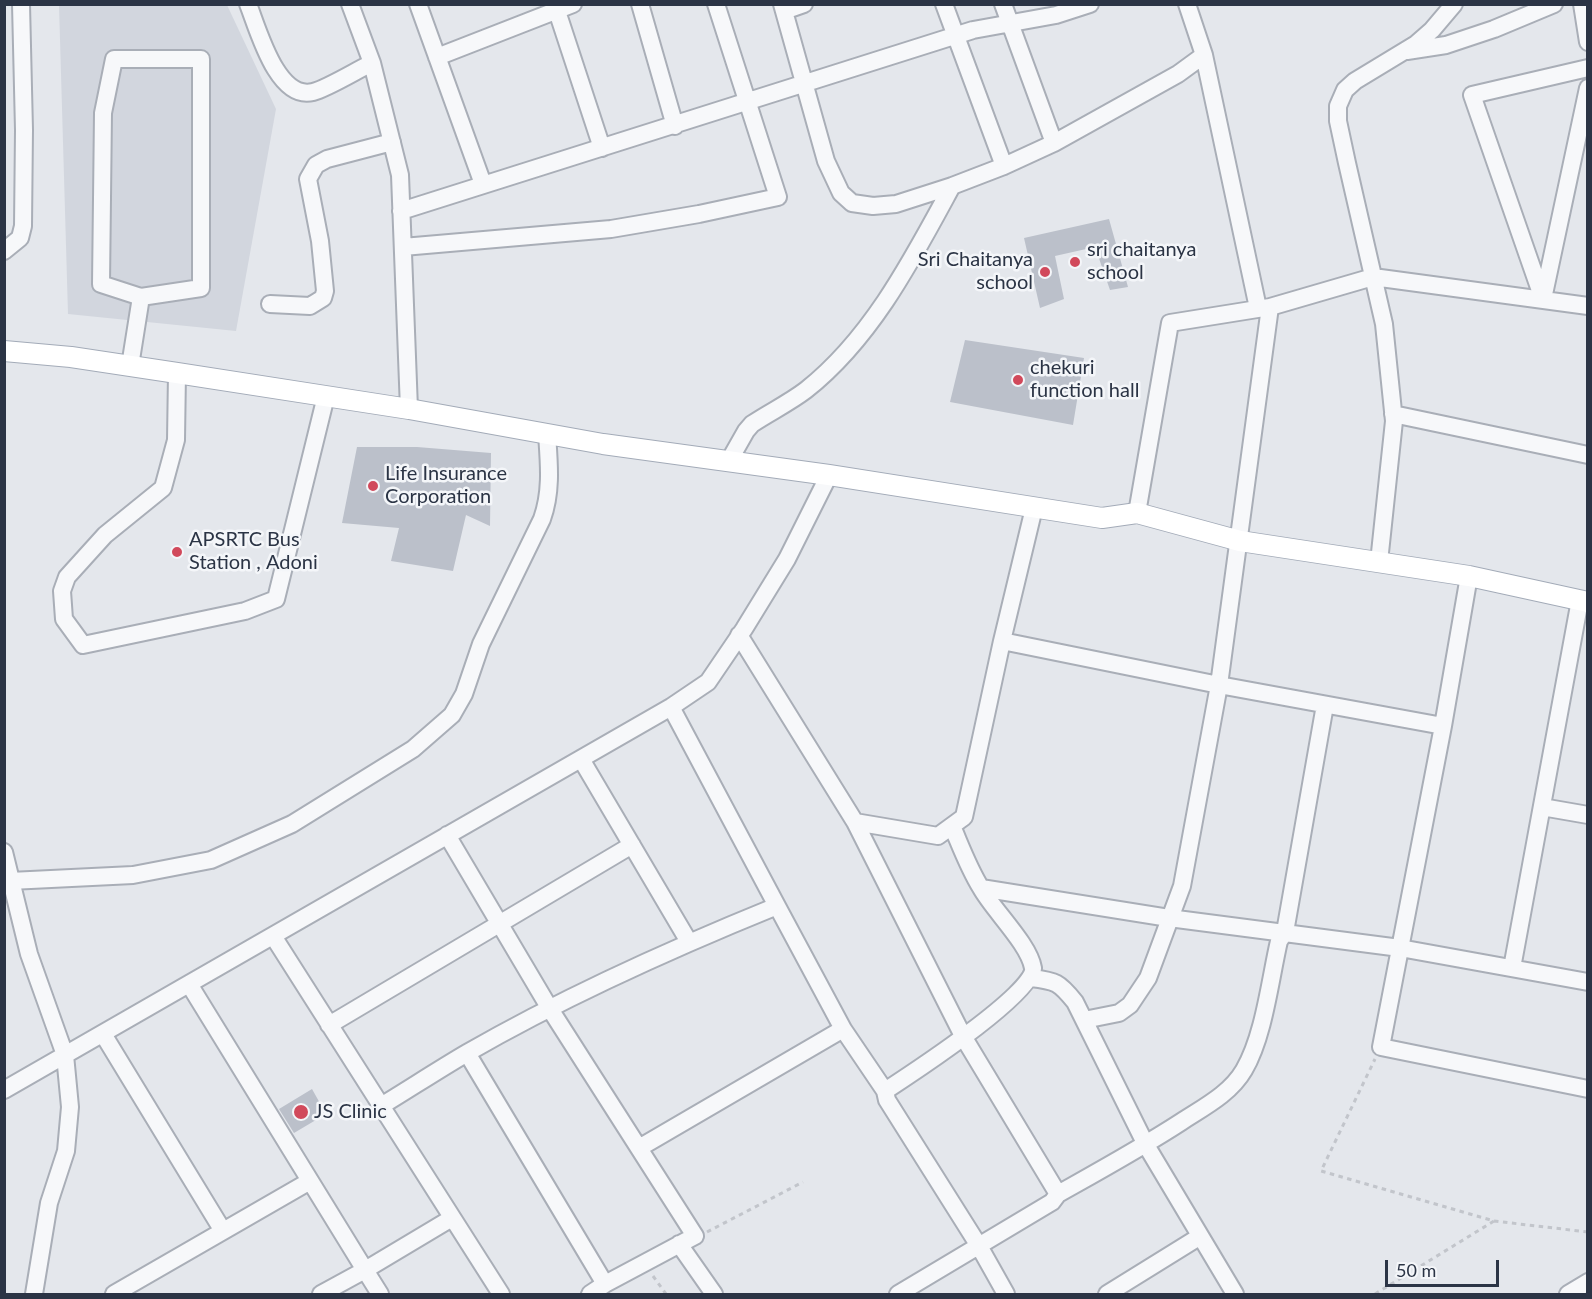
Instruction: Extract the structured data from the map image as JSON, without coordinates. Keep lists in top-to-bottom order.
{
  "places": [
    "sri chaitanya school",
    "Sri Chaitanya school",
    "chekuri function hall",
    "Life Insurance Corporation",
    "APSRTC Bus Station , Adoni",
    "JS Clinic"
  ],
  "scale_bar": "50 m"
}
